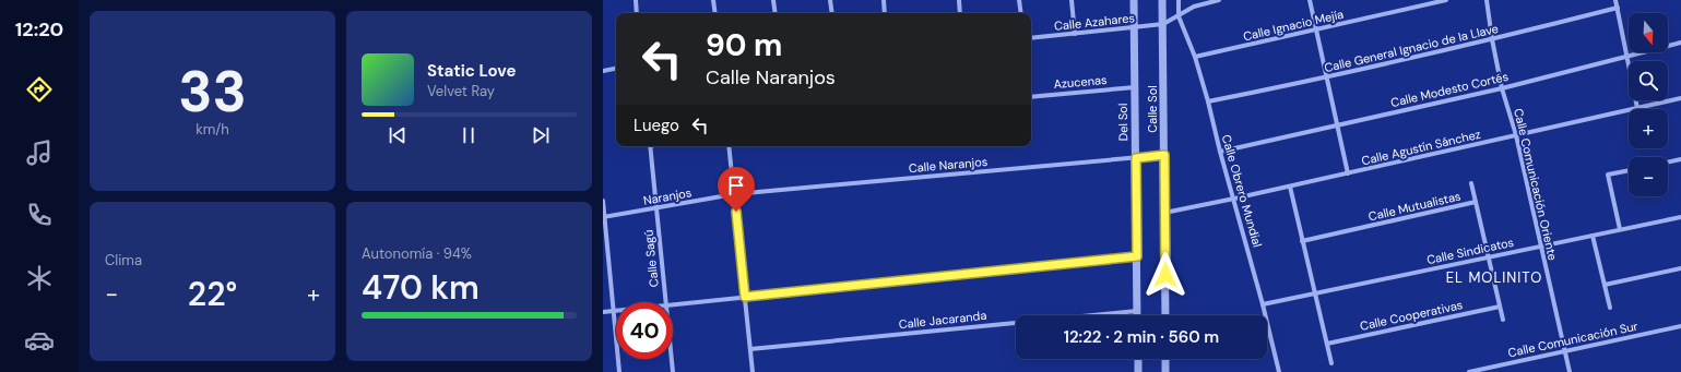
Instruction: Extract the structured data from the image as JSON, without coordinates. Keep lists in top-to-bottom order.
{
  "streets": {
    "street": [
      "Calle Azahares",
      "Calle Ignacio Mejía",
      "Calle General Ignacio de la Llave",
      "Azucenas",
      "Calle Modesto Cortés",
      "Calle Sol",
      "Del Sol",
      "Calle Agustín Sánchez",
      "Calle Naranjos",
      "Calle Comunicación Oriente",
      "Calle Obrero Mundial",
      "Naranjos",
      "Calle Mutualistas",
      "Calle Sindicatos",
      "Calle Sagú",
      "Calle Cooperativas",
      "Calle Jacaranda",
      "Calle Comunicación Sur"
    ]
  },
  "crossings": [
    ["Calle Azahares", "Calle Sol"],
    ["Calle Azahares", "Del Sol"],
    ["Calle Ignacio Mejía", "Calle Obrero Mundial"],
    ["Calle General Ignacio de la Llave", "Calle Comunicación Oriente"],
    ["Calle General Ignacio de la Llave", "Calle Obrero Mundial"],
    ["Azucenas", "Del Sol"],
    ["Calle Modesto Cortés", "Calle Comunicación Oriente"],
    ["Calle Modesto Cortés", "Calle Obrero Mundial"],
    ["Calle Sol", "Calle Agustín Sánchez"],
    ["Calle Sol", "Calle Naranjos"],
    ["Del Sol", "Calle Naranjos"],
    ["Del Sol", "Calle Jacaranda"],
    ["Calle Agustín Sánchez", "Calle Comunicación Oriente"],
    ["Calle Agustín Sánchez", "Calle Obrero Mundial"],
    ["Calle Naranjos", "Naranjos"],
    ["Calle Comunicación Oriente", "Calle Sindicatos"],
    ["Calle Comunicación Oriente", "Calle Comunicación Sur"],
    ["Calle Obrero Mundial", "Calle Sindicatos"],
    ["Naranjos", "Calle Sagú"],
    ["Calle Mutualistas", "Calle Sindicatos"]
  ],
  "districts": ["EL MOLINITO"],
  "north": "bottom",
  "page": {
    "tabs": "12:20",
    "tile": [
      ["33", "km/h"],
      "Clima",
      ["Autonomía · 94%", "470 km"]
    ],
    "map_buttons": ["+", "−"],
    "turn": ["90 m", "Calle Naranjos"],
    "song": ["Static Love", "Velvet Ray"],
    "then": "Luego",
    "heat": ["−", "22°", "+"],
    "limit": "40",
    "trip": "12:22 · 2 min · 560 m"
  }
}
